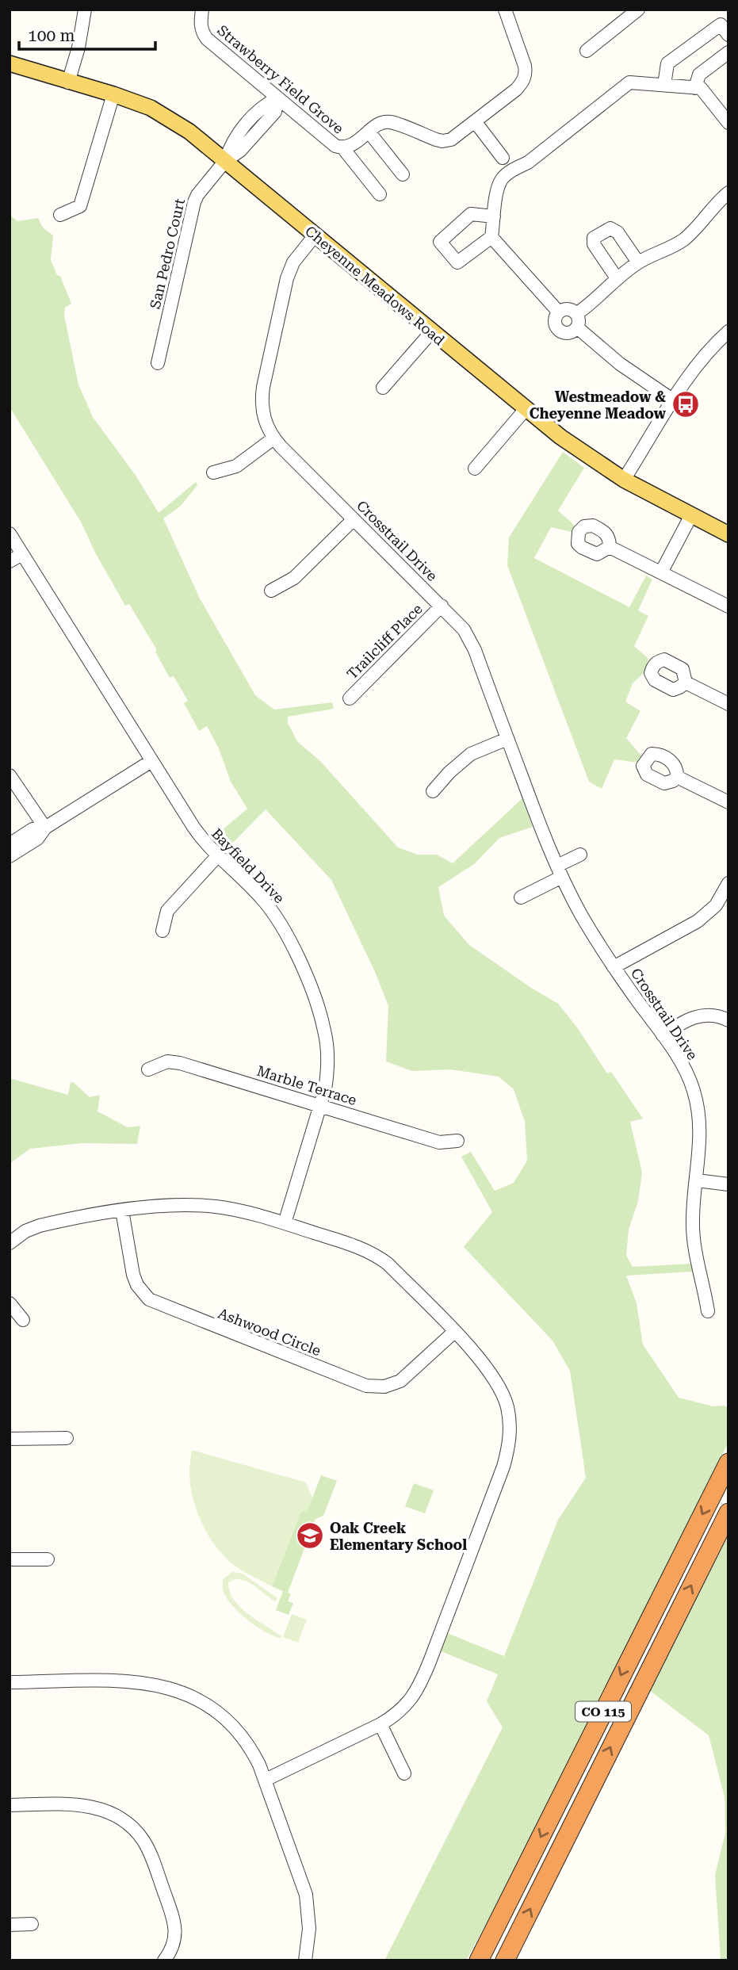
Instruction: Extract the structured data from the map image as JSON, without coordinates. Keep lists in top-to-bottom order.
{
  "streets": {
    "highway": ["CO 115"],
    "main road": ["Cheyenne Meadows Road"],
    "street": [
      "Strawberry Field Grove",
      "San Pedro Court",
      "Crosstrail Drive",
      "Trailcliff Place",
      "Bayfield Drive",
      "Marble Terrace",
      "Ashwood Circle"
    ]
  },
  "crossings": [
    ["Strawberry Field Grove", "San Pedro Court"],
    ["San Pedro Court", "Cheyenne Meadows Road"],
    ["Cheyenne Meadows Road", "Crosstrail Drive"],
    ["Crosstrail Drive", "Trailcliff Place"],
    ["Bayfield Drive", "Marble Terrace"]
  ],
  "places": {
    "bus stop": ["Westmeadow & Cheyenne Meadow"],
    "school or university": ["Oak Creek Elementary School"]
  },
  "scale_bar": "100 m"
}
